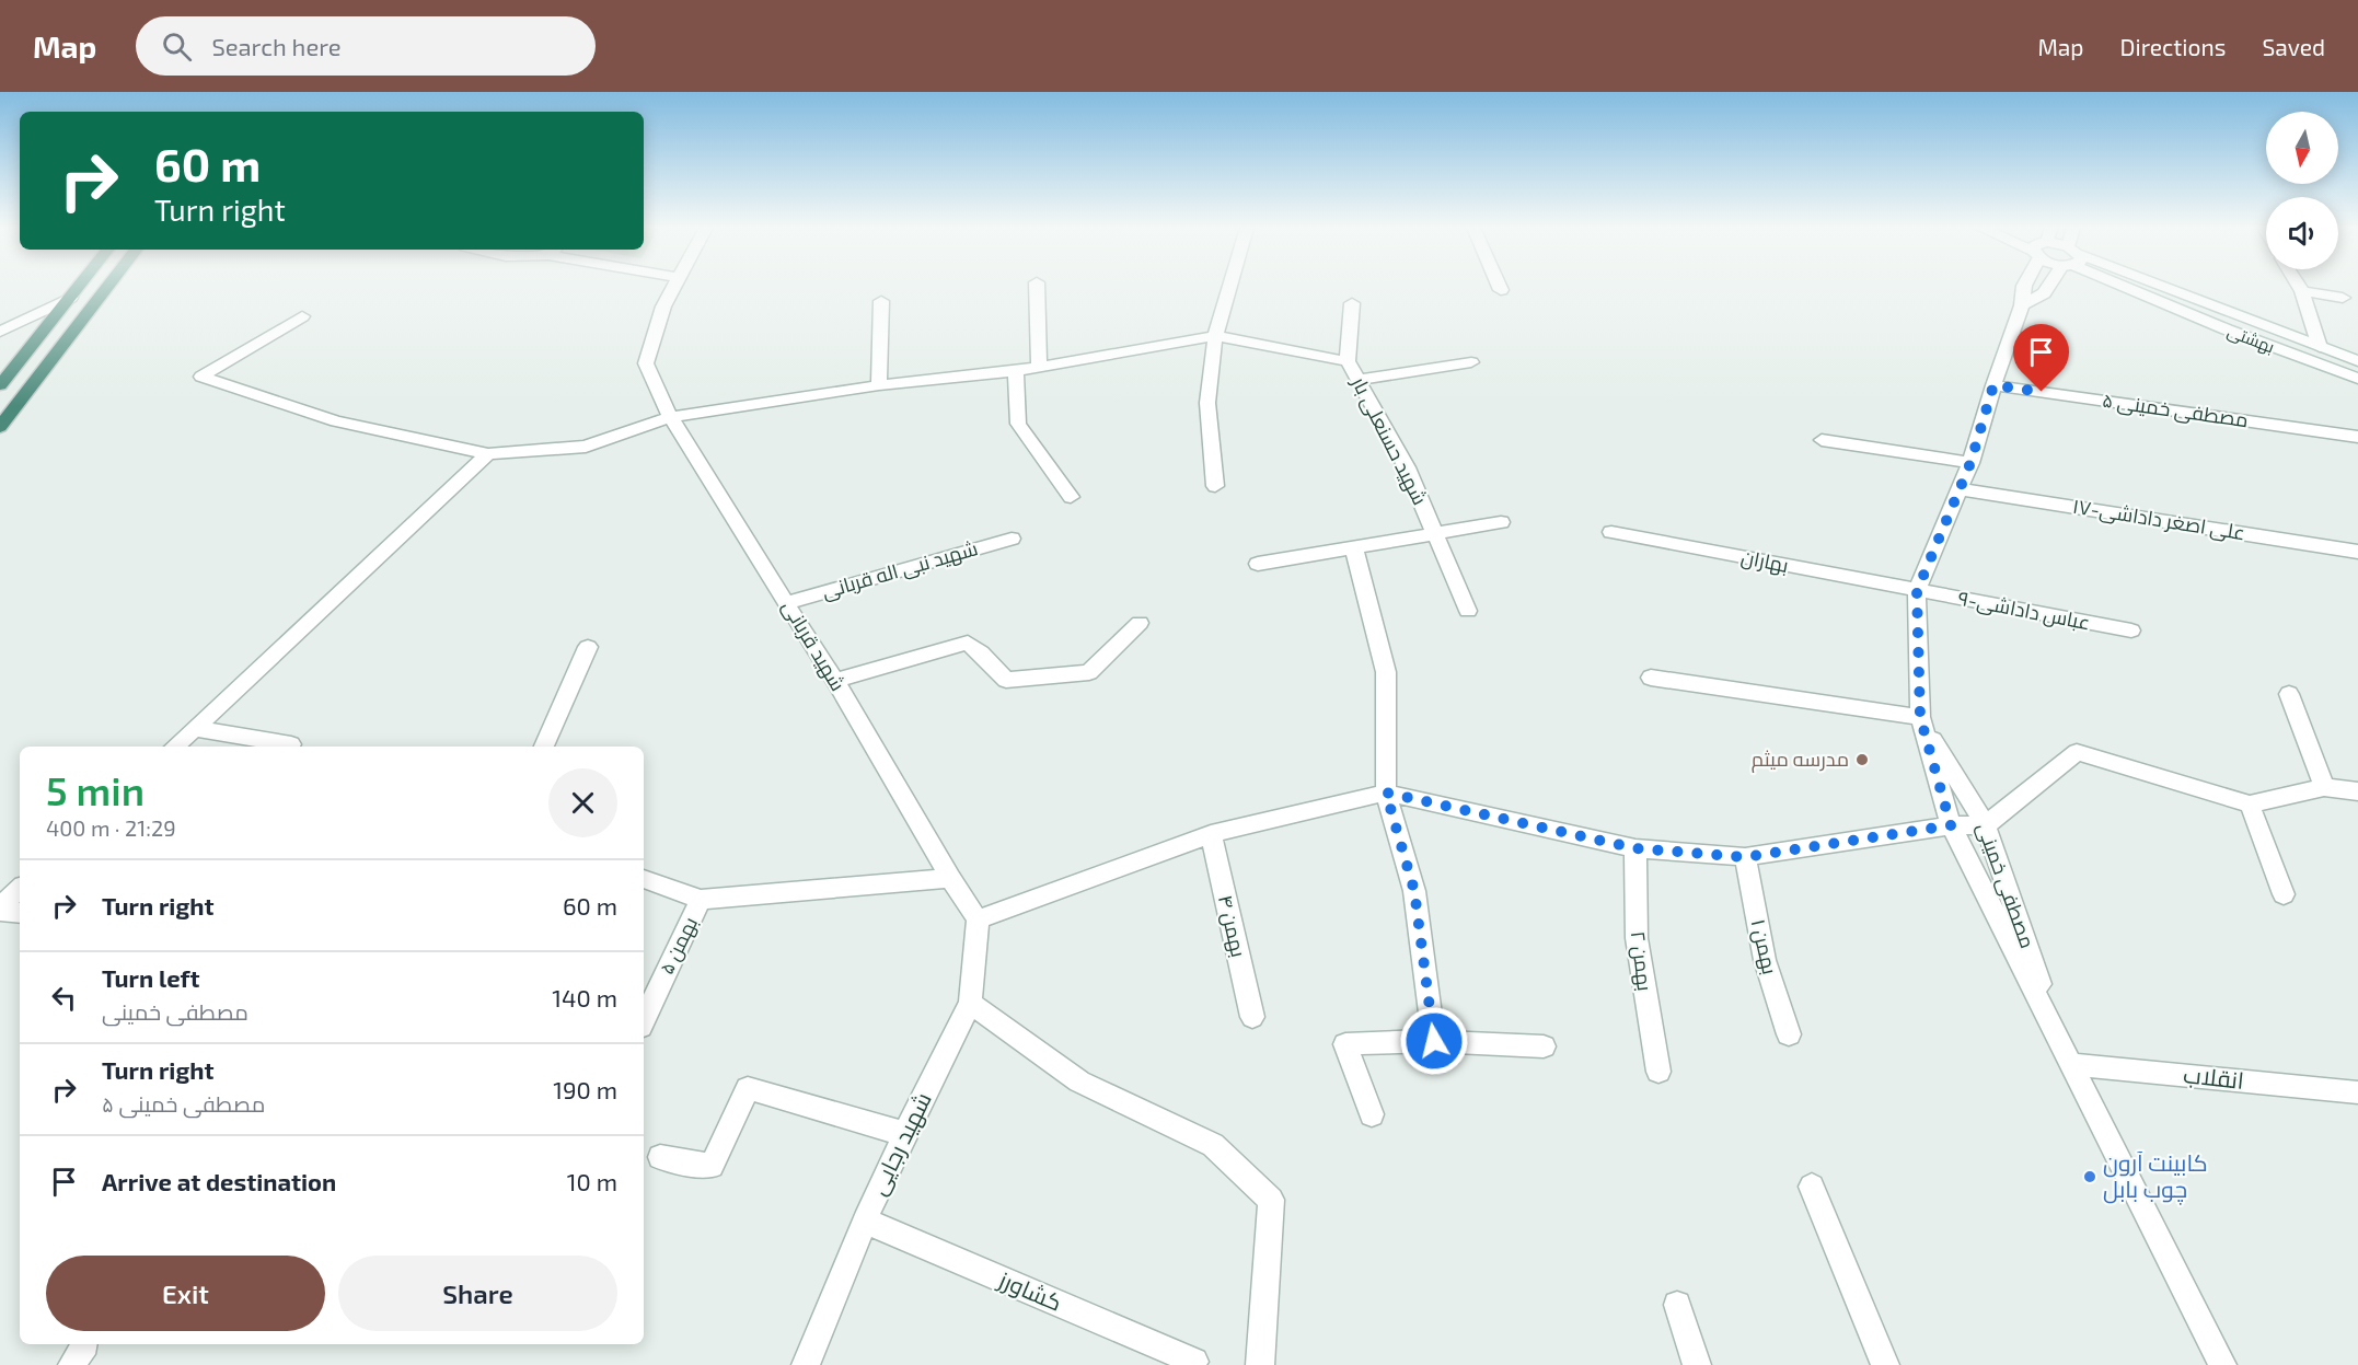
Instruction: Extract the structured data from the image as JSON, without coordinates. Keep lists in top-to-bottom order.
{
  "streets": {
    "street": [
      "بهشتی",
      "مصطفی خمینی ۵",
      "شهید حسنعلی بار",
      "علی اصغر داداشی-۱۷",
      "بهاران",
      "شهید نبی اله قربانی",
      "عباس داداشی-۹",
      "شهید قربانی",
      "مصطفی خمینی",
      "بهمن ۴",
      "بهمن ۵",
      "بهمن ۱",
      "بهمن ۲",
      "انقلاب",
      "شهید رجایی",
      "کشاورز"
    ]
  },
  "crossings": [
    ["مصطفی خمینی ۵", "مصطفی خمینی"],
    ["علی اصغر داداشی-۱۷", "مصطفی خمینی"],
    ["بهاران", "عباس داداشی-۹"],
    ["بهاران", "مصطفی خمینی"],
    ["شهید نبی اله قربانی", "شهید قربانی"],
    ["عباس داداشی-۹", "مصطفی خمینی"],
    ["شهید قربانی", "شهید رجایی"],
    ["مصطفی خمینی", "انقلاب"],
    ["شهید رجایی", "کشاورز"]
  ],
  "places": ["مدرسه میثم", "کابینت آرون چوب بابل"],
  "north": "bottom",
  "page": {
    "header": "Map",
    "search": "Search here",
    "nav": ["Map", "Directions", "Saved"],
    "turn": ["60 m", "Turn right"],
    "heading": ["5 min", "400 m · 21:29"],
    "list": [
      {
        "name": "Turn right",
        "value": "60 m"
      },
      {
        "name": "Turn left",
        "note": "مصطفی خمینی",
        "value": "140 m"
      },
      {
        "name": "Turn right",
        "note": "مصطفی خمینی ۵",
        "value": "190 m"
      },
      {
        "name": "Arrive at destination",
        "value": "10 m"
      }
    ],
    "buttons": ["Exit", "Share"]
  }
}
